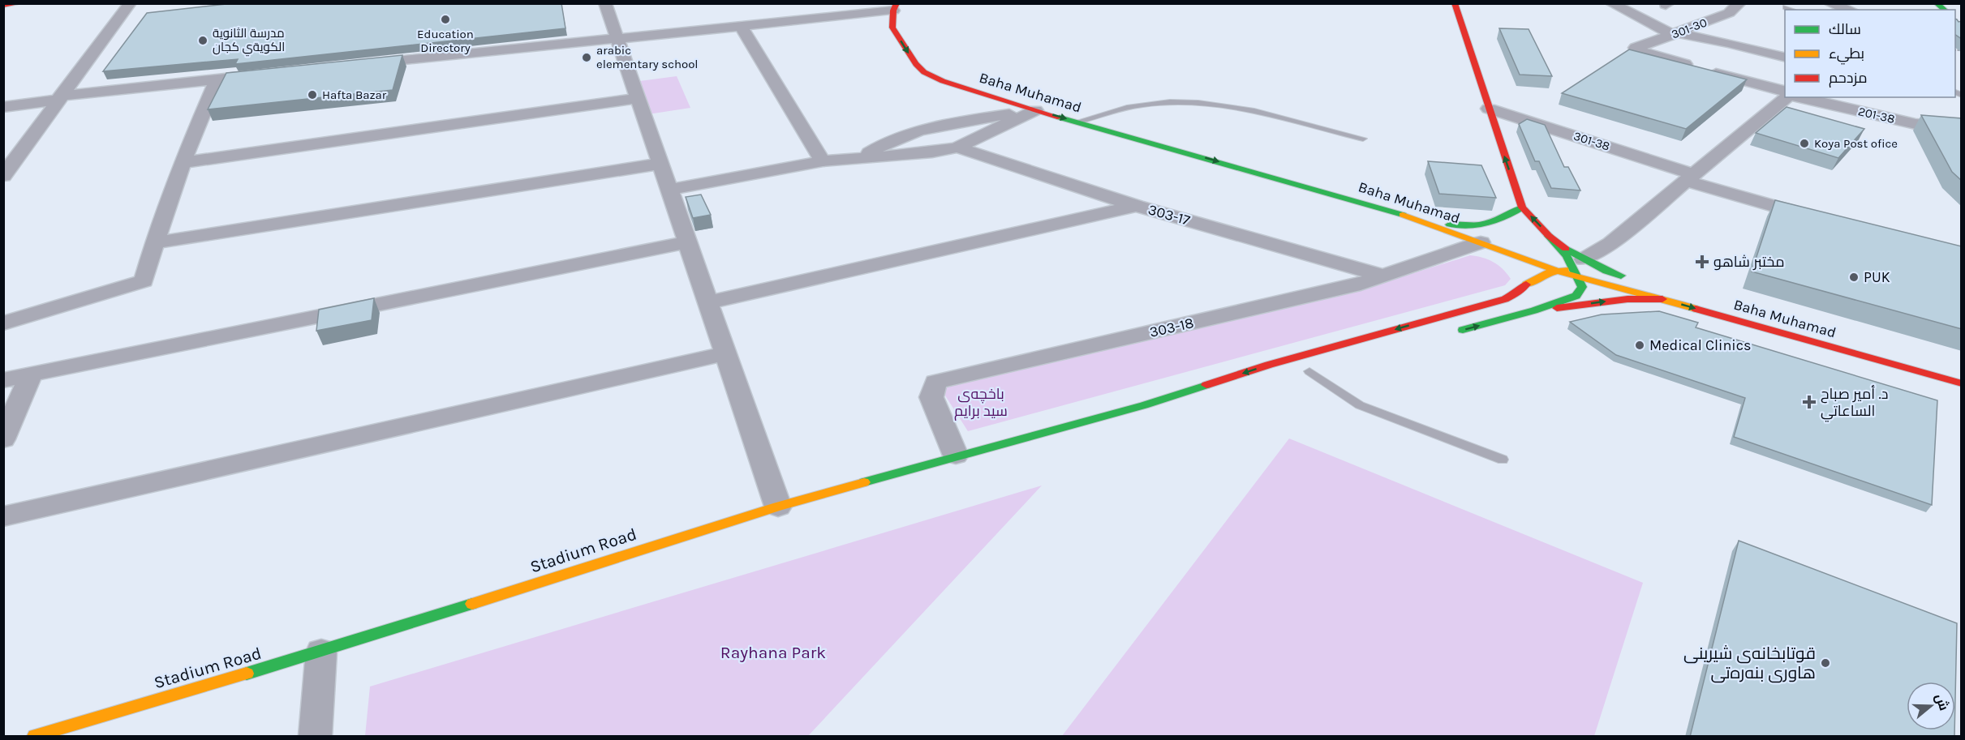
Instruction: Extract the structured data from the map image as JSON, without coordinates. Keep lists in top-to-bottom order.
{
  "streets": {
    "main road": ["Baha Muhamad", "Stadium Road"],
    "street": [
      "301-30",
      "201-38",
      "301-38",
      "303-17",
      "303-18"
    ]
  },
  "crossings": [
    ["Baha Muhamad", "303-18"],
    ["303-17", "303-18"],
    ["303-18", "Stadium Road"]
  ],
  "parks": ["باخچه‌ی سید برایم", "Rayhana Park"],
  "places": {
    "other": [
      "Education Directory",
      "مدرسة الثانوية الكويةي كجان",
      "arabic elementary school",
      "Hafta Bazar",
      "Koya Post ofice",
      "PUK",
      "Medical Clinics",
      "قوتابخانه‌ی شیرینی هاوری بنه‌ره‌تی"
    ],
    "health": ["مختبر شاهو", "د. أمير صباح الساعاتي"]
  },
  "legend": ["سالك", "بطيء", "مزدحم"],
  "north": "right"
}
